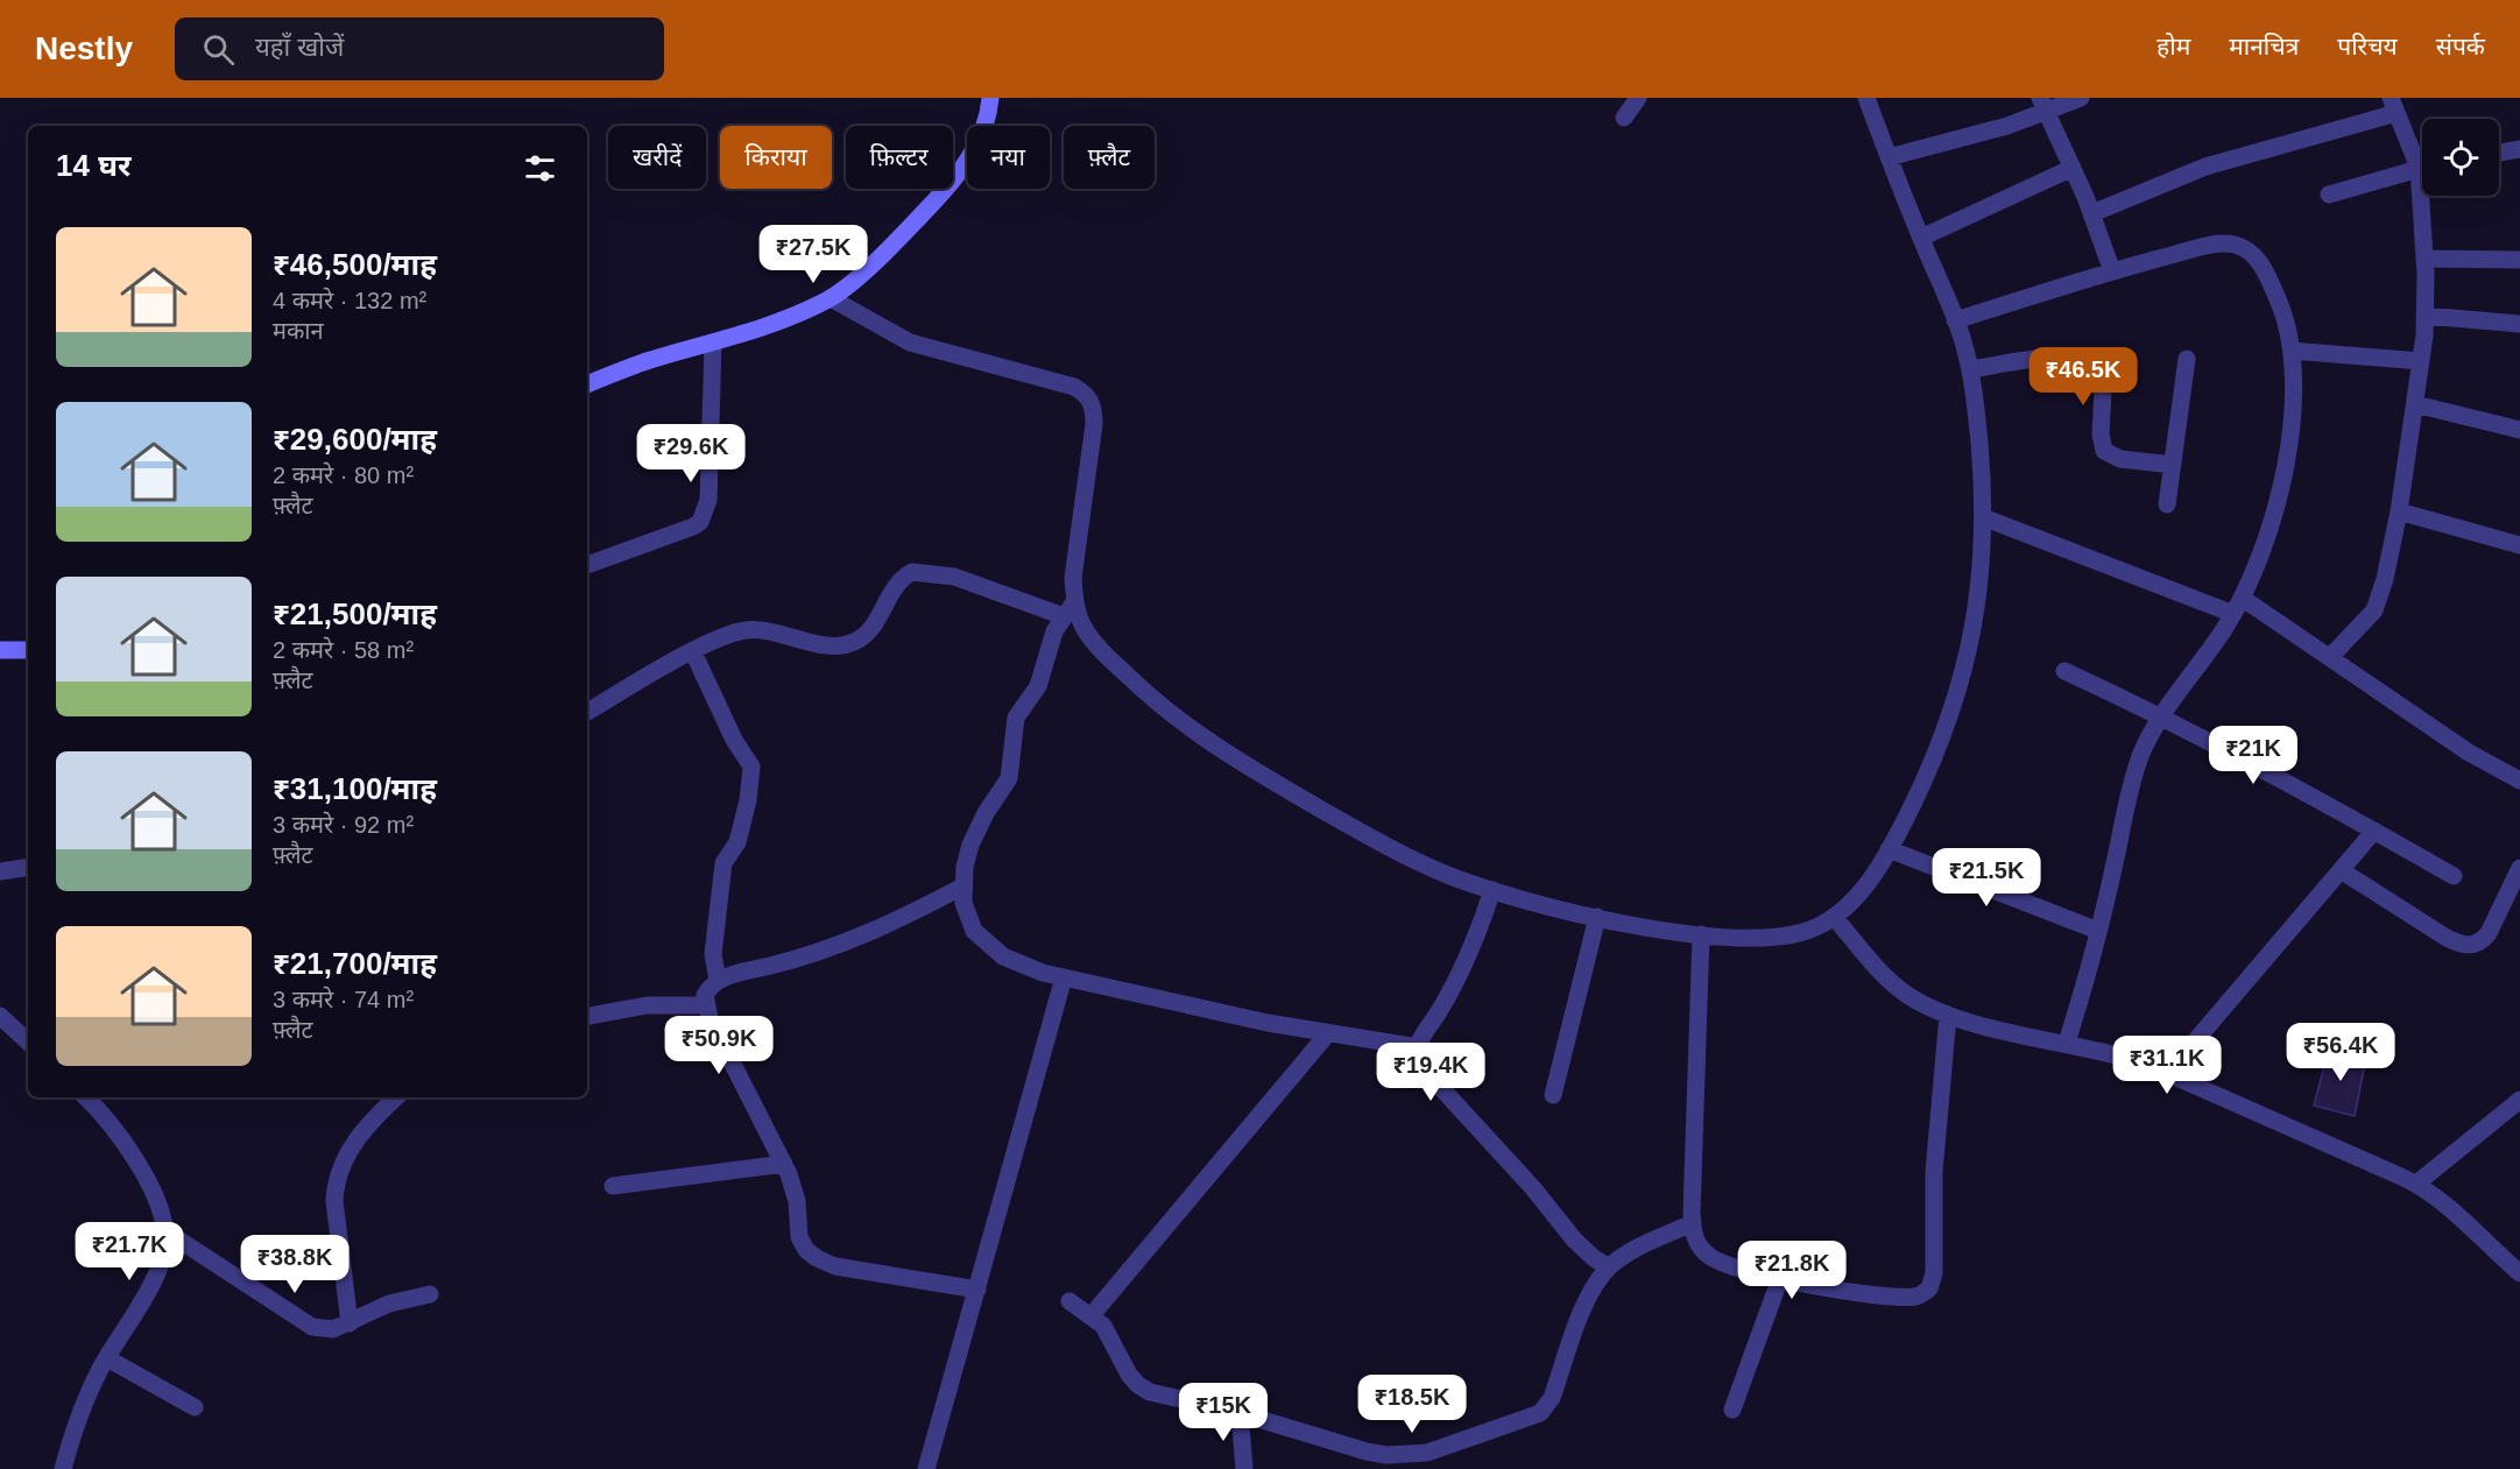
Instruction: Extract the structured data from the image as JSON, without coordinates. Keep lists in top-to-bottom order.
{
  "page": {
    "header": "Nestly",
    "search": "यहाँ खोजें",
    "nav": [
      "होम",
      "मानचित्र",
      "परिचय",
      "संपर्क"
    ],
    "chip": [
      "खरीदें",
      "किराया",
      "फ़िल्टर",
      "नया",
      "फ़्लैट"
    ],
    "heading": "14 घर",
    "list": [
      {
        "name": "₹46,500/माह",
        "note": "4 कमरे · 132 m² · मकान"
      },
      {
        "name": "₹29,600/माह",
        "note": "2 कमरे · 80 m² · फ़्लैट"
      },
      {
        "name": "₹21,500/माह",
        "note": "2 कमरे · 58 m² · फ़्लैट"
      },
      {
        "name": "₹31,100/माह",
        "note": "3 कमरे · 92 m² · फ़्लैट"
      },
      {
        "name": "₹21,700/माह",
        "note": "3 कमरे · 74 m² · फ़्लैट"
      }
    ],
    "price": [
      "₹27.5K",
      "₹46.5K",
      "₹29.6K",
      "₹21K",
      "₹21.5K",
      "₹50.9K",
      "₹56.4K",
      "₹31.1K",
      "₹19.4K",
      "₹21.7K",
      "₹38.8K",
      "₹21.8K",
      "₹18.5K",
      "₹15K"
    ]
  }
}
